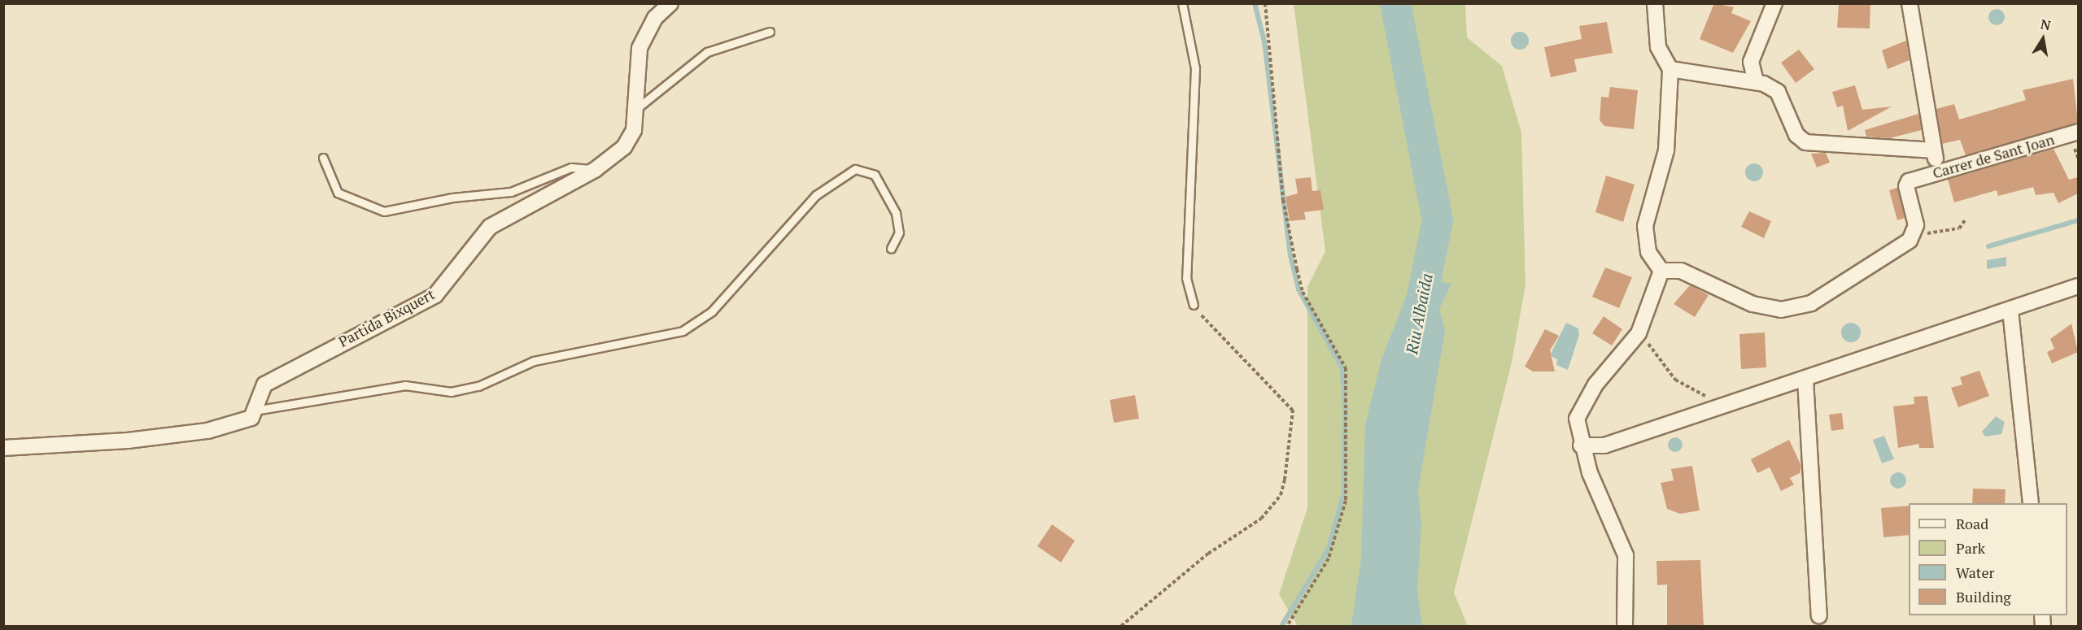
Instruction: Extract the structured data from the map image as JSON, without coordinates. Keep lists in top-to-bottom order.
{
  "streets": {
    "street": ["Carrer de Sant Joan", "Partida Bixquert"]
  },
  "water": ["Riu Albaida"],
  "legend": [
    "Road",
    "Park",
    "Water",
    "Building"
  ],
  "north": "top"
}
